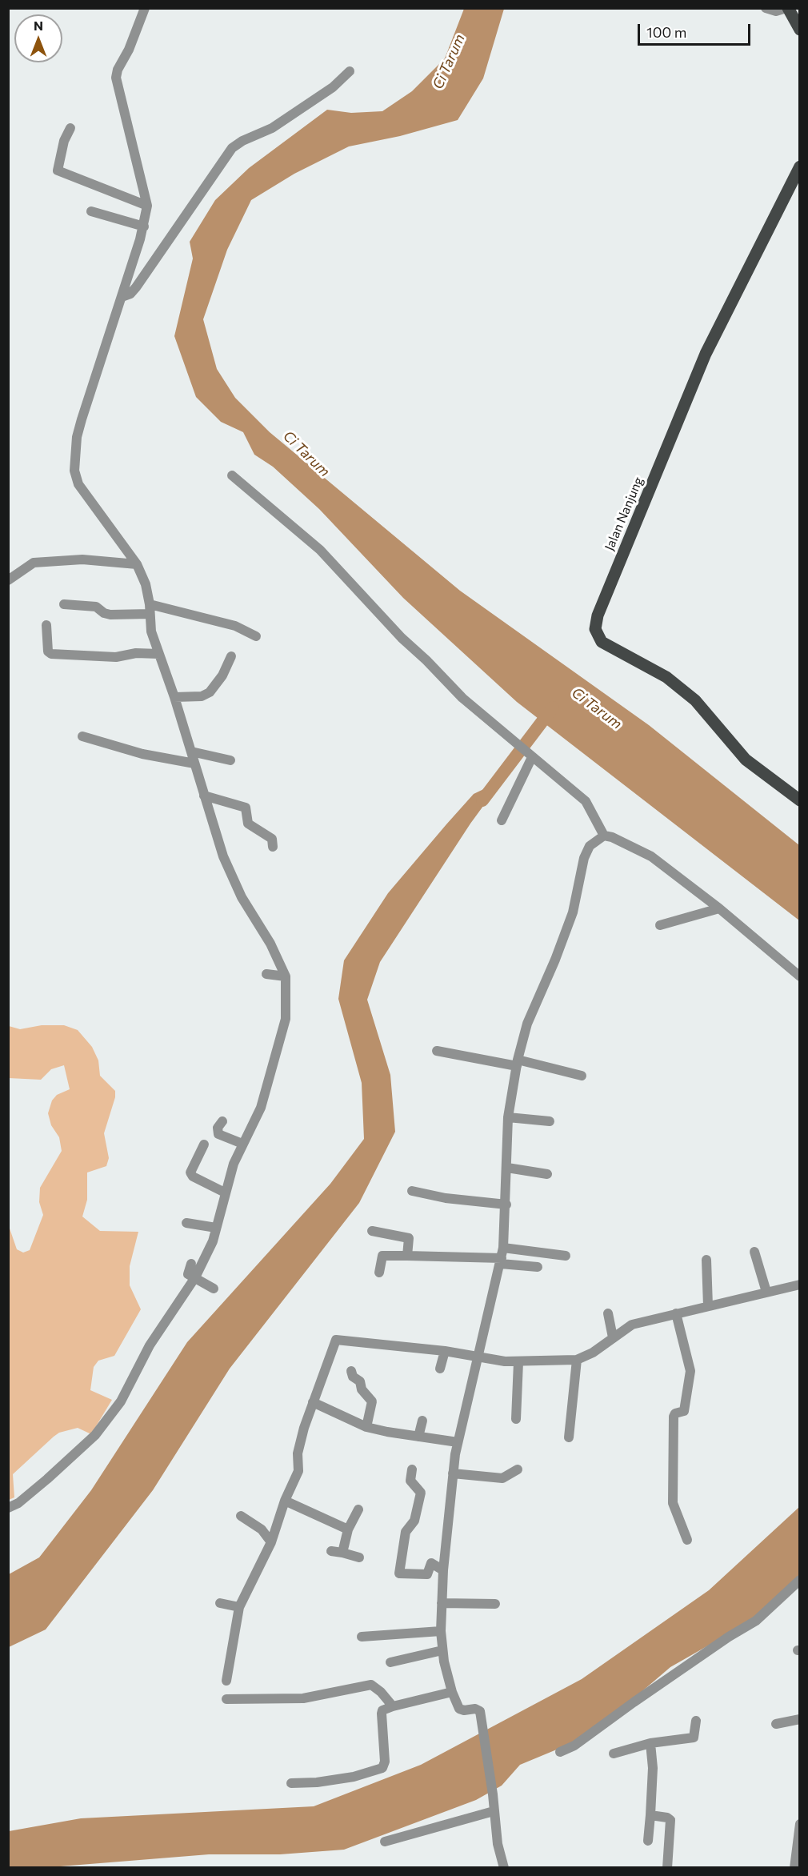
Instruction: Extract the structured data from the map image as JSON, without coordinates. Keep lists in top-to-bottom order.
{
  "streets": {
    "main road": ["Jalan Nanjung"]
  },
  "water": ["Ci Tarum"],
  "scale_bar": "100 m",
  "north": "top"
}
